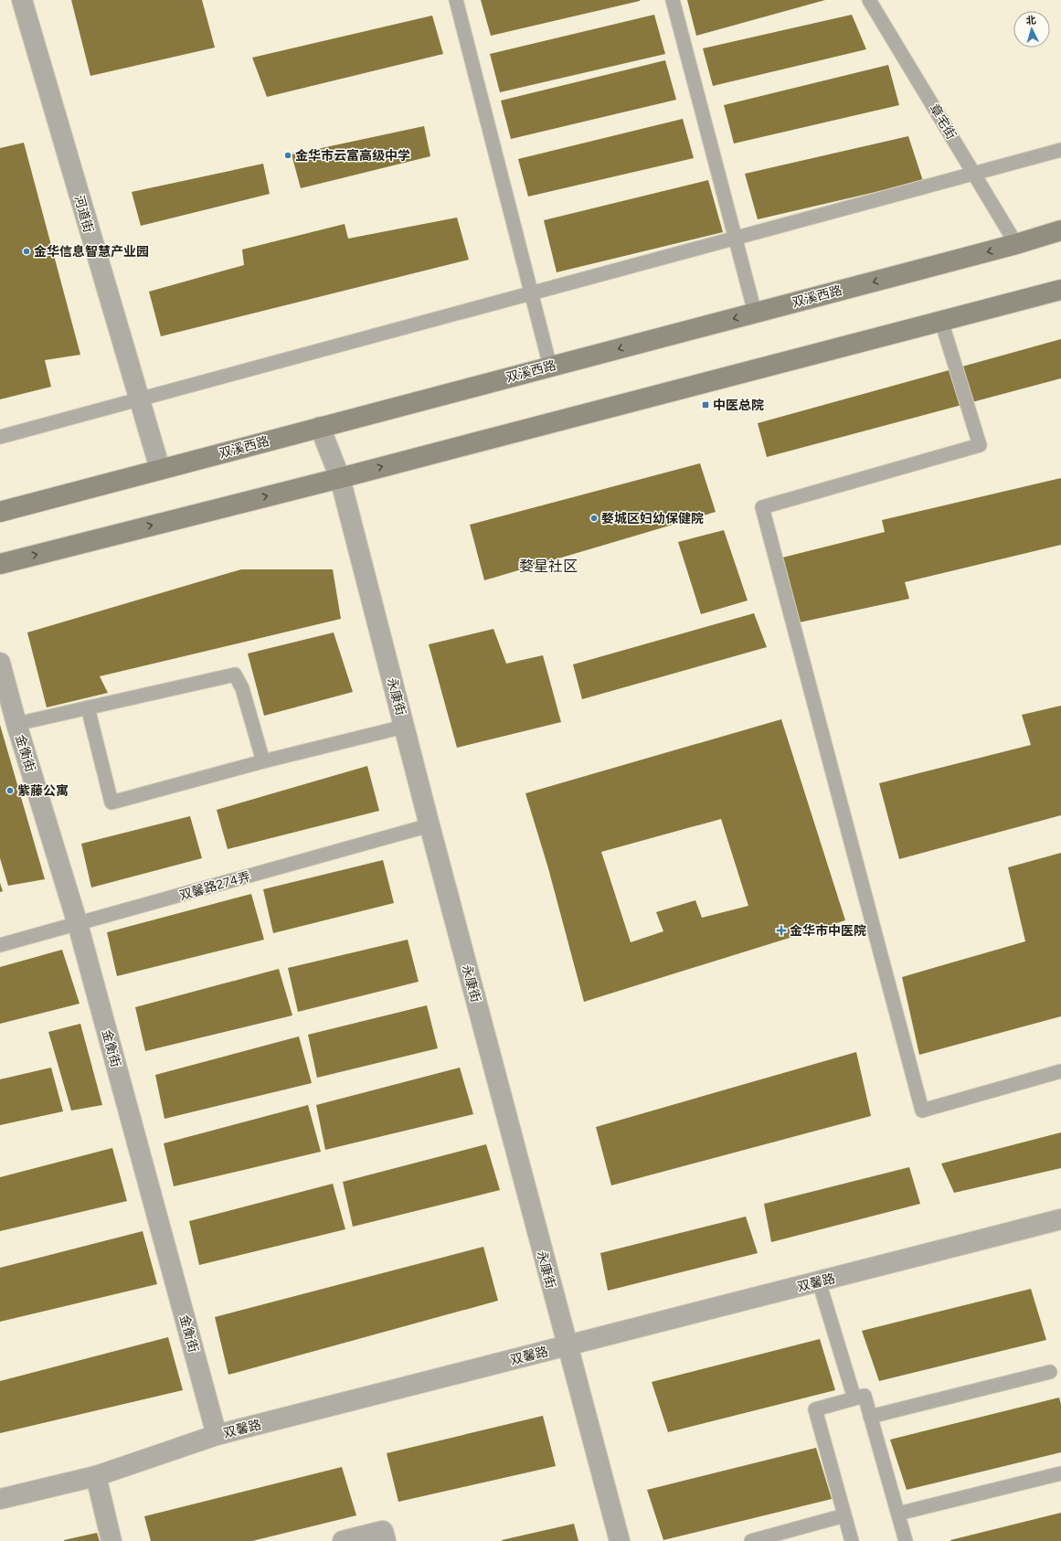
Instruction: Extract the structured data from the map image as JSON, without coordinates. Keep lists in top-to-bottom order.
{
  "streets": {
    "main road": ["双溪西路"],
    "street": [
      "河道街",
      "永康街",
      "金衡街",
      "双馨路"
    ],
    "lane": ["章宅街", "双馨路274弄"]
  },
  "crossings": [
    ["章宅街", "双溪西路"],
    ["河道街", "双溪西路"],
    ["双溪西路", "永康街"],
    ["永康街", "双馨路274弄"],
    ["永康街", "双馨路"],
    ["金衡街", "双馨路274弄"],
    ["金衡街", "双馨路"]
  ],
  "districts": ["婺星社区"],
  "places": {
    "other": [
      "金华市云富高级中学",
      "金华信息智慧产业园",
      "婺城区妇幼保健院",
      "紫藤公寓"
    ],
    "transit": ["中医总院"],
    "health": ["金华市中医院"]
  },
  "north": "top"
}
